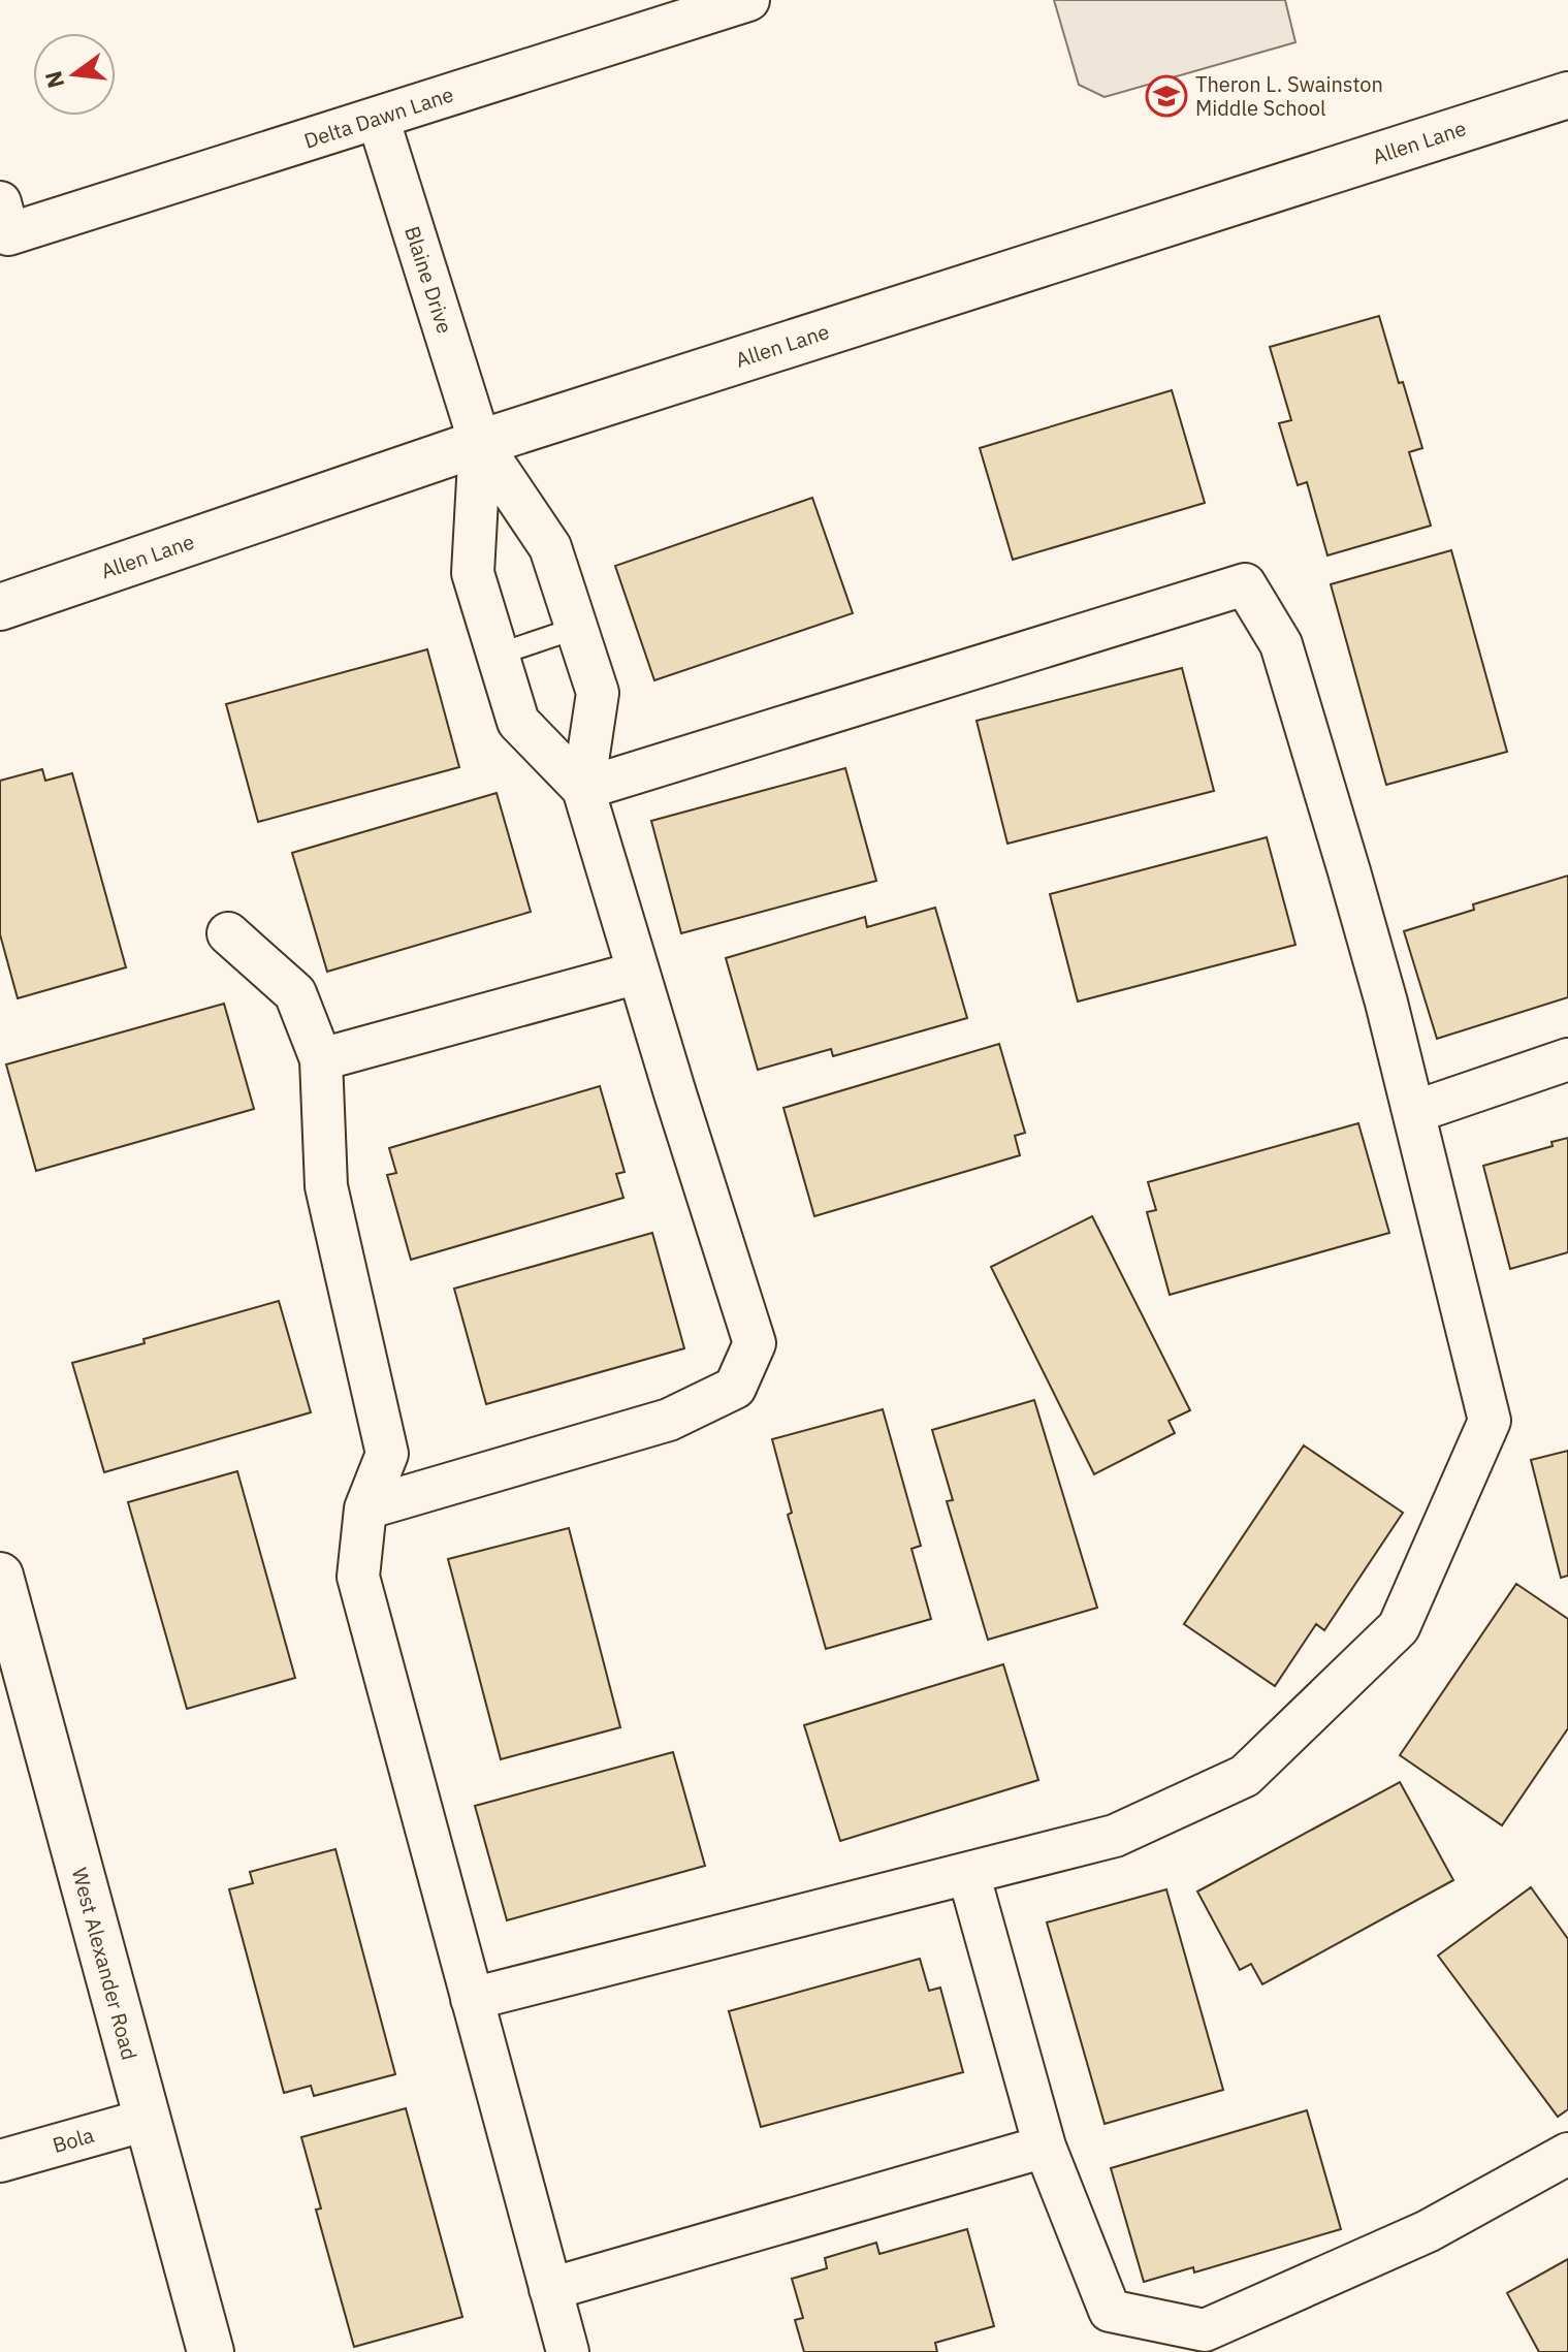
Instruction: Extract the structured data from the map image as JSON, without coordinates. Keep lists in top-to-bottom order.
{
  "streets": {
    "main road": ["Allen Lane", "West Alexander Road"],
    "street": ["Delta Dawn Lane", "Blaine Drive", "Bola"]
  },
  "crossings": [
    ["Delta Dawn Lane", "Blaine Drive"],
    ["Allen Lane", "Blaine Drive"],
    ["West Alexander Road", "Bola"]
  ],
  "places": {
    "school or university": ["Theron L. Swainston Middle School"]
  },
  "north": "left"
}
